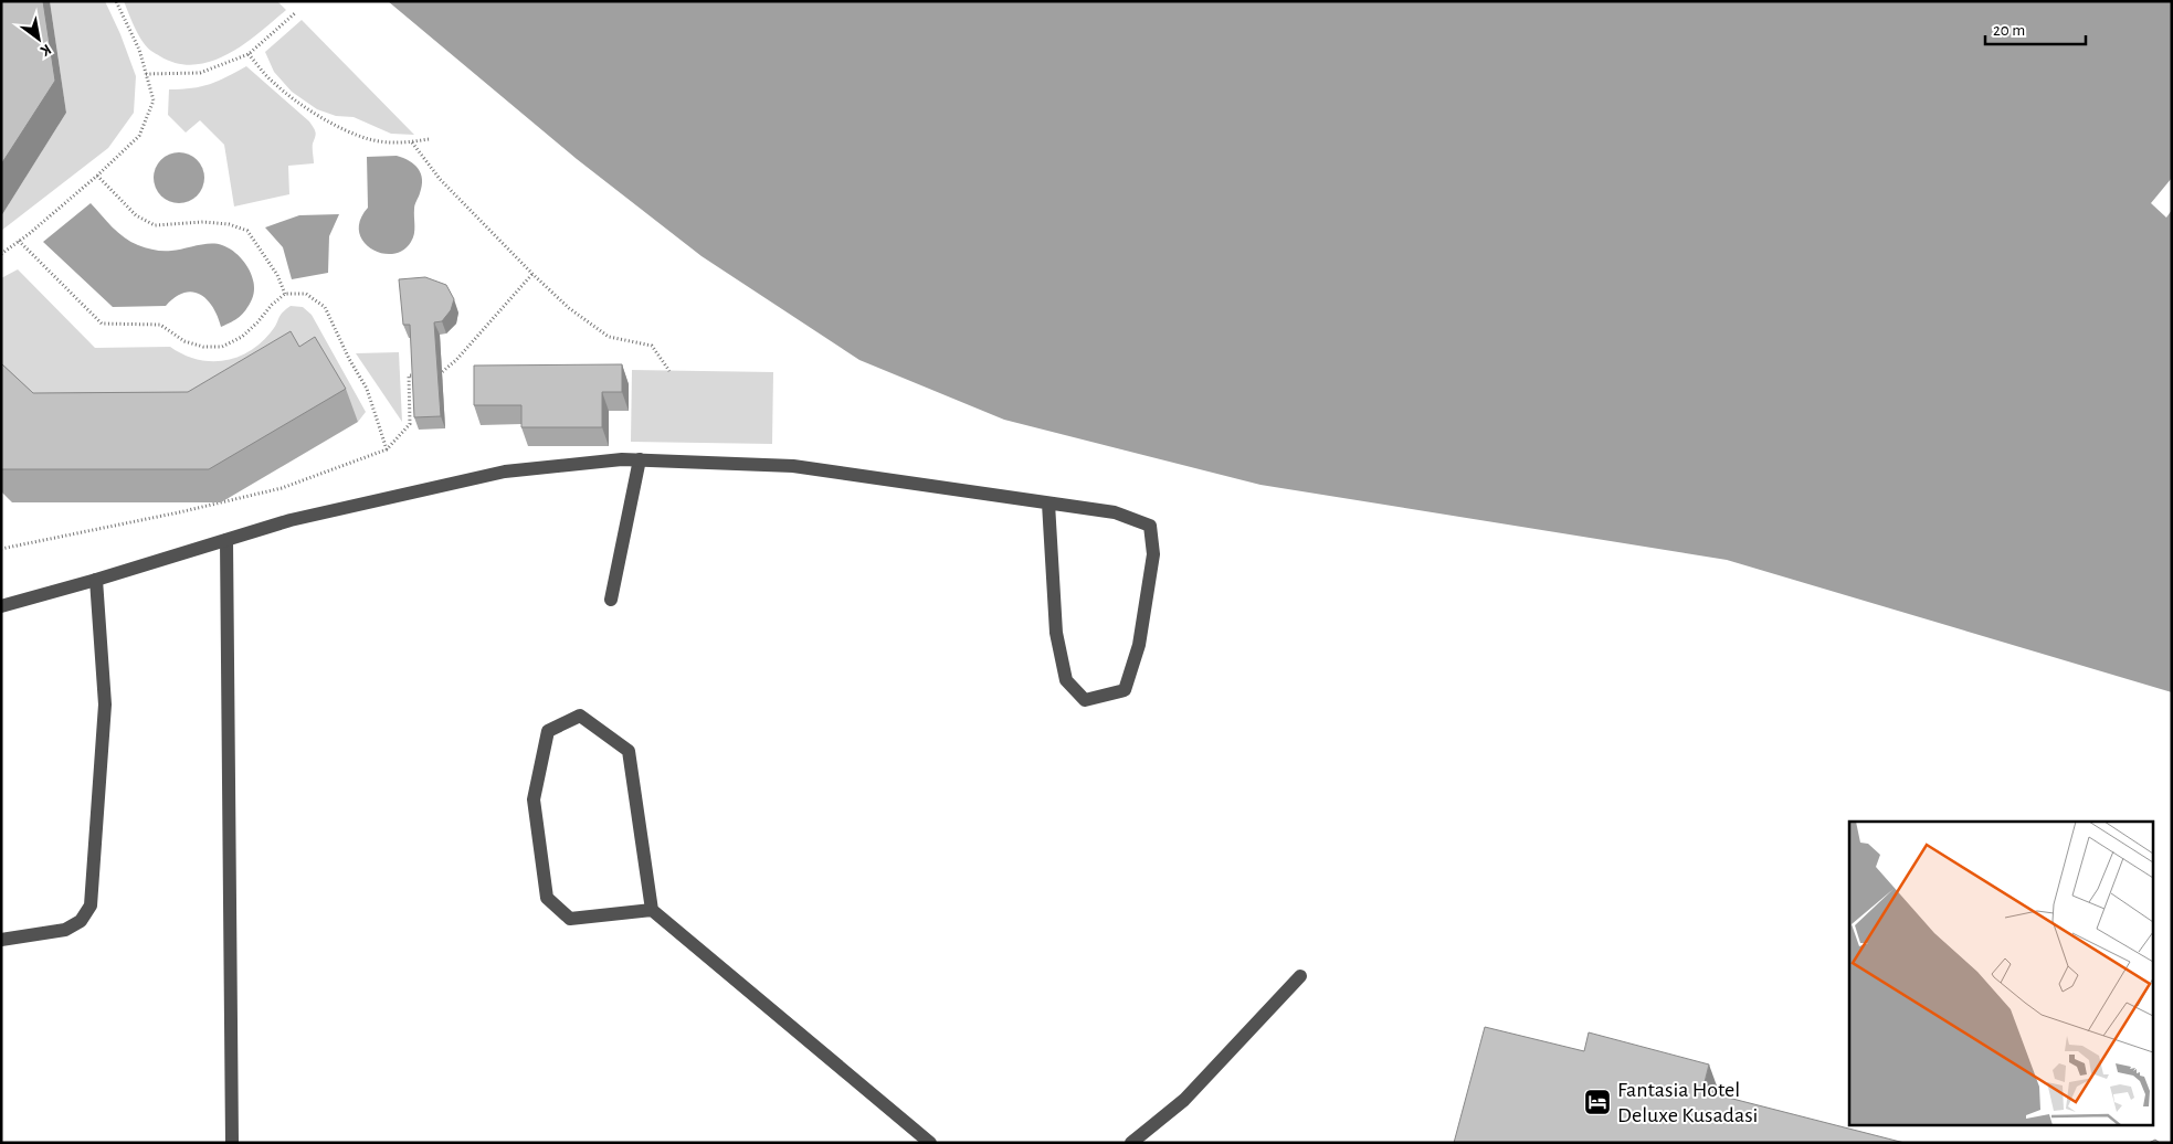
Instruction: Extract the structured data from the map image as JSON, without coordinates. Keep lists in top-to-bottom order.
{
  "places": {
    "hotel": ["Fantasia Hotel Deluxe Kusadasi"]
  },
  "scale_bar": "20 m",
  "north": "bottom right"
}
